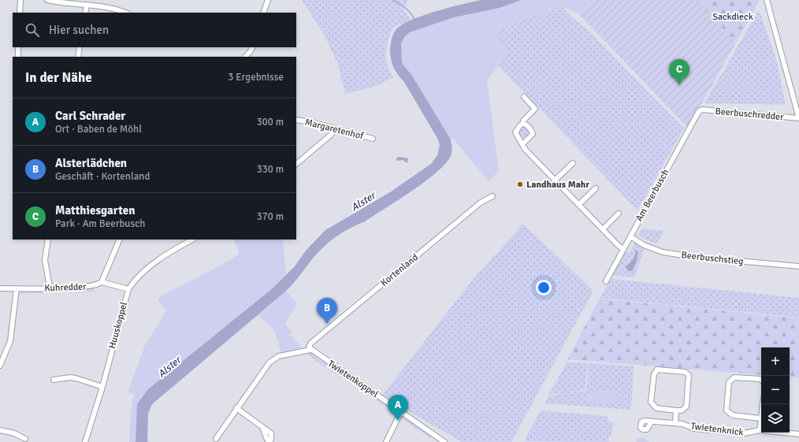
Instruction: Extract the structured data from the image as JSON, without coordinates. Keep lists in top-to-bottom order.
{
  "streets": {
    "street": [
      "Beerbuschredder",
      "Margaretenhof",
      "Am Beerbusch",
      "Beerbuschstieg",
      "Kortenland",
      "Kuhredder",
      "Huuskoppel",
      "Twietenkoppel",
      "Twietenknick"
    ]
  },
  "crossings": [
    ["Beerbuschredder", "Am Beerbusch"],
    ["Am Beerbusch", "Beerbuschstieg"],
    ["Kortenland", "Twietenkoppel"]
  ],
  "water": ["Alster"],
  "parks": ["Sackdieck"],
  "places": ["Landhaus Mahr"],
  "page": {
    "search": "Hier suchen",
    "heading": ["In der Nähe", "3 Ergebnisse"],
    "pins": ["C", "B", "A"],
    "list": [
      {
        "mark": "A",
        "name": "Carl Schrader",
        "note": "Ort · Baben de Möhl",
        "value": "300 m"
      },
      {
        "mark": "B",
        "name": "Alsterlädchen",
        "note": "Geschäft · Kortenland",
        "value": "330 m"
      },
      {
        "mark": "C",
        "name": "Matthiesgarten",
        "note": "Park · Am Beerbusch",
        "value": "370 m"
      }
    ],
    "map_buttons": ["+", "−"]
  }
}
